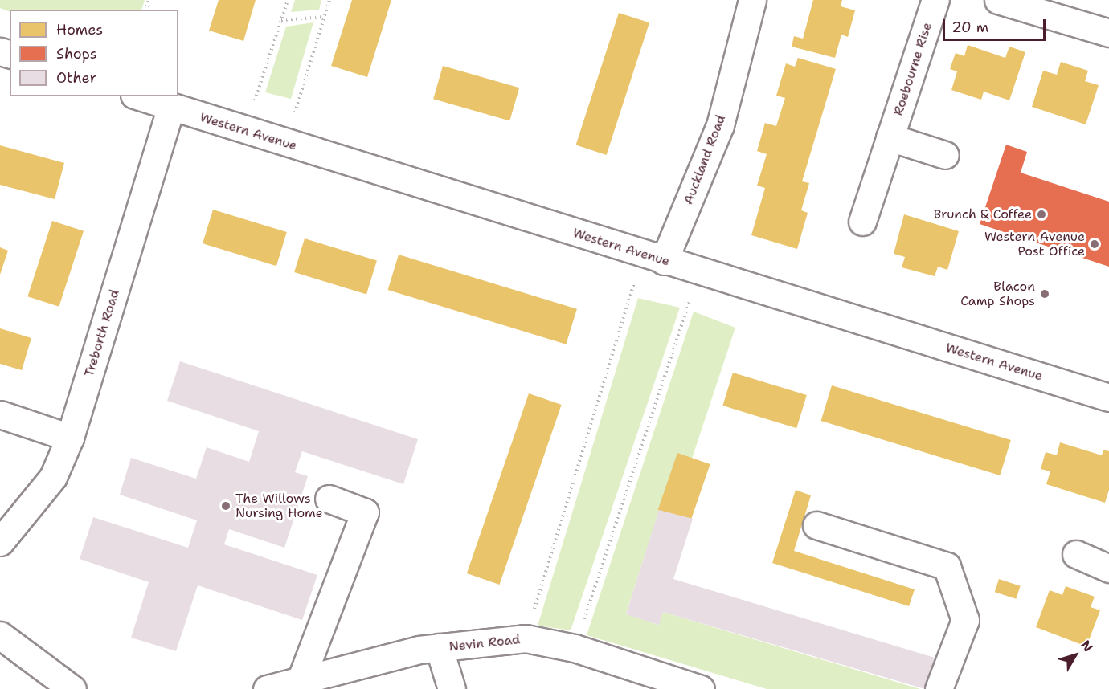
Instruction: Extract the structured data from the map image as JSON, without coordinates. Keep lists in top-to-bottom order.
{
  "streets": {
    "street": [
      "Roebourne Rise",
      "Western Avenue",
      "Auckland Road",
      "Treborth Road",
      "Nevin Road"
    ]
  },
  "crossings": [
    ["Western Avenue", "Auckland Road"],
    ["Western Avenue", "Treborth Road"]
  ],
  "places": [
    "Brunch & Coffee",
    "Western Avenue Post Office",
    "Blacon Camp Shops",
    "The Willows Nursing Home"
  ],
  "legend": ["Homes", "Shops", "Other"],
  "scale_bar": "20 m",
  "north": "top right"
}
